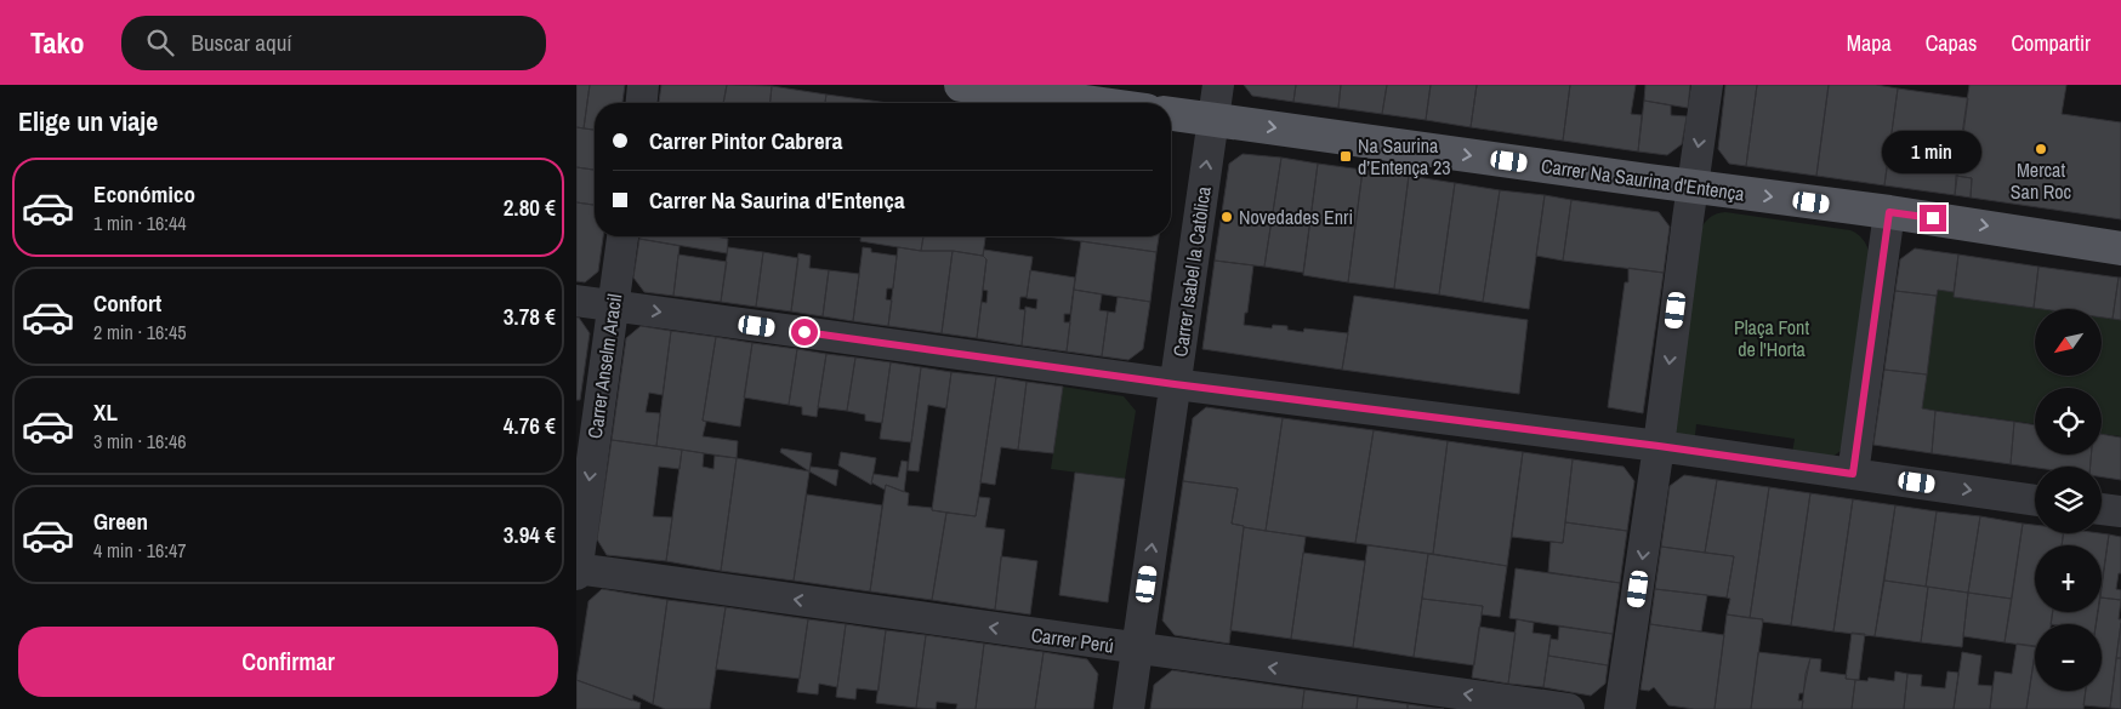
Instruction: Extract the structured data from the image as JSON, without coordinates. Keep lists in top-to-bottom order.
{
  "streets": {
    "main road": ["Carrer Na Saurina d'Entença"],
    "street": ["Carrer Isabel la Catòlica", "Carrer Anselm Aracil", "Carrer Perú"]
  },
  "crossings": [
    ["Carrer Na Saurina d'Entença", "Carrer Isabel la Catòlica"],
    ["Carrer Isabel la Catòlica", "Carrer Perú"],
    ["Carrer Anselm Aracil", "Carrer Perú"]
  ],
  "one_way": ["Carrer Na Saurina d'Entença", "Carrer Isabel la Catòlica", "Carrer Anselm Aracil"],
  "parks": ["Plaça Font de l'Horta"],
  "places": {
    "other": ["Mercat San Roc", "Novedades Enri"],
    "transit": ["Na Saurina d’Entença 23"]
  },
  "north": "bottom left",
  "page": {
    "header": "Tako",
    "search": "Buscar aquí",
    "nav": ["Mapa", "Capas", "Compartir"],
    "heading": "Elige un viaje",
    "banner": ["Carrer Pintor Cabrera", "Carrer Na Saurina d'Entença"],
    "bubble": "1 min",
    "list": [
      {
        "name": "Económico",
        "note": "1 min · 16:44",
        "value": "2.80 €"
      },
      {
        "name": "Confort",
        "note": "2 min · 16:45",
        "value": "3.78 €"
      },
      {
        "name": "XL",
        "note": "3 min · 16:46",
        "value": "4.76 €"
      },
      {
        "name": "Green",
        "note": "4 min · 16:47",
        "value": "3.94 €"
      }
    ],
    "map_buttons": ["+", "−"],
    "buttons": "Confirmar"
  }
}
